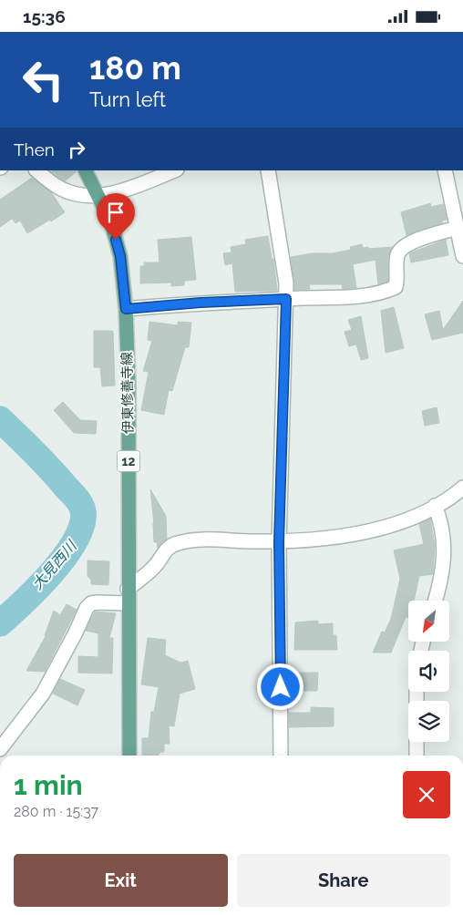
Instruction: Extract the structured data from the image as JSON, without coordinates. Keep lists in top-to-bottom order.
{
  "streets": {
    "main road": ["伊東修善寺線", "12"]
  },
  "water": ["大見西川"],
  "north": "bottom left",
  "page": {
    "status": "15:36",
    "turn": ["180 m", "Turn left"],
    "then": "Then",
    "heading": ["1 min", "280 m · 15:37"],
    "buttons": ["Exit", "Share"]
  }
}
